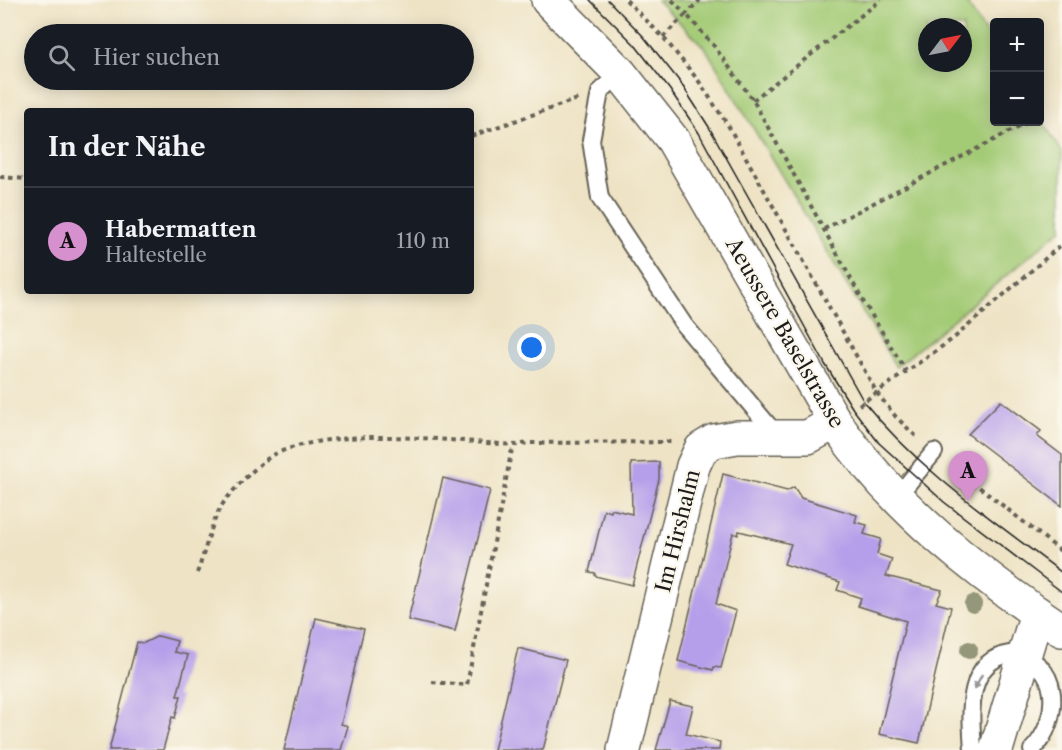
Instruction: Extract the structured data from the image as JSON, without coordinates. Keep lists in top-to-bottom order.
{
  "streets": {
    "main road": ["Aeussere Baselstrasse", "Im Hirshalm"]
  },
  "crossings": [
    ["Aeussere Baselstrasse", "Im Hirshalm"]
  ],
  "north": "top right",
  "page": {
    "map_buttons": ["+", "−"],
    "search": "Hier suchen",
    "heading": "In der Nähe",
    "list": [
      {
        "mark": "A",
        "name": "Habermatten",
        "note": "Haltestelle",
        "value": "110 m"
      }
    ],
    "pins": "A"
  }
}
